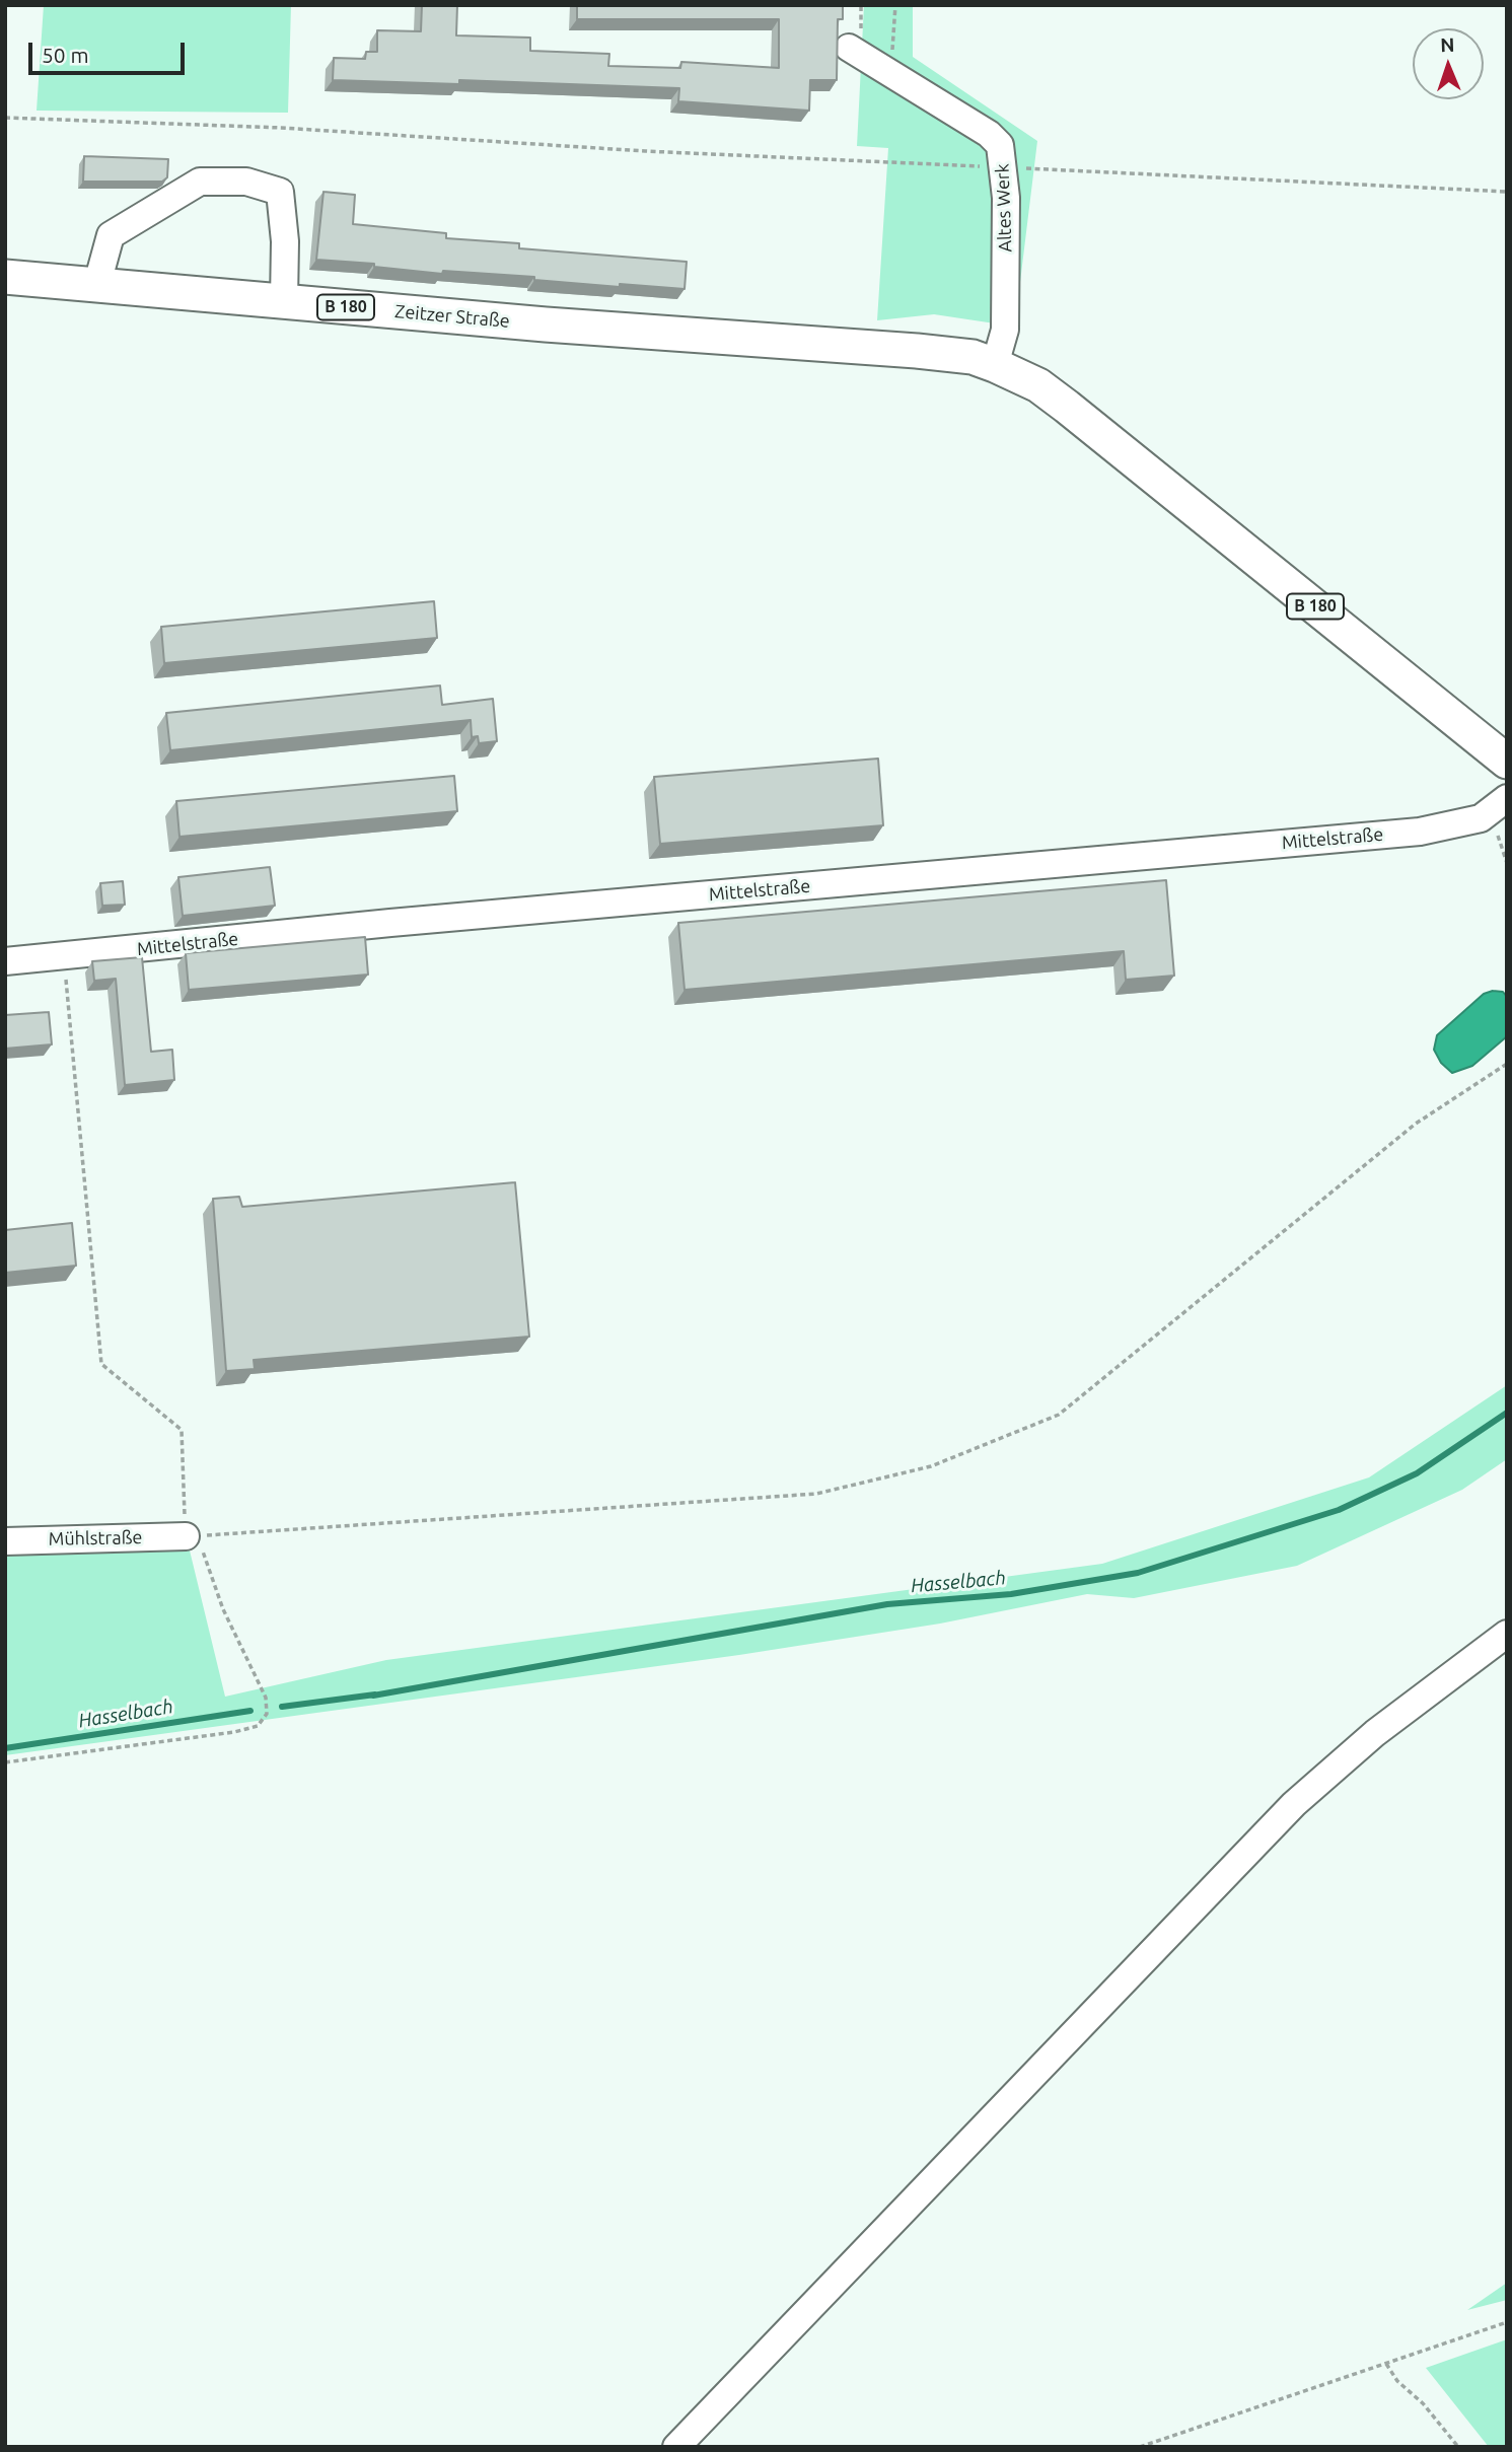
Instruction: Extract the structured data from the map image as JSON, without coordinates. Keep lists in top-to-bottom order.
{
  "streets": {
    "main road": ["B 180", "Zeitzer Straße"],
    "street": ["Altes Werk", "Mittelstraße", "Mühlstraße"]
  },
  "crossings": [
    ["Altes Werk", "B 180"],
    ["Altes Werk", "Zeitzer Straße"],
    ["B 180", "Zeitzer Straße"]
  ],
  "water": ["Hasselbach"],
  "scale_bar": "50 m",
  "north": "top"
}
